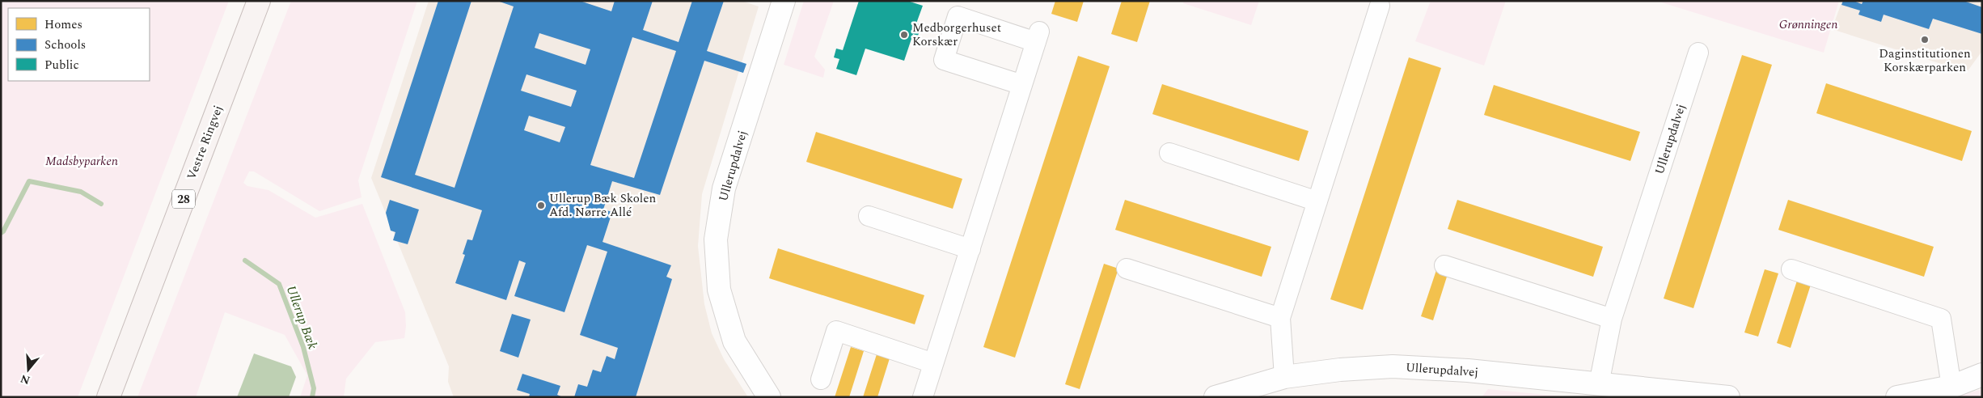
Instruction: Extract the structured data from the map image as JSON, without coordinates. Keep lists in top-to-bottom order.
{
  "streets": {
    "main road": ["Vestre Ringvej", "28"],
    "street": ["Ullerupdalvej"]
  },
  "water": ["Ullerup Bæk"],
  "parks": ["Grønningen", "Madsbyparken"],
  "places": ["Medborgerhuset Korskær", "Daginstitutionen Korskærparken", "Ullerup Bæk Skolen Afd. Nørre Allé"],
  "legend": ["Homes", "Schools", "Public"],
  "north": "bottom"
}
